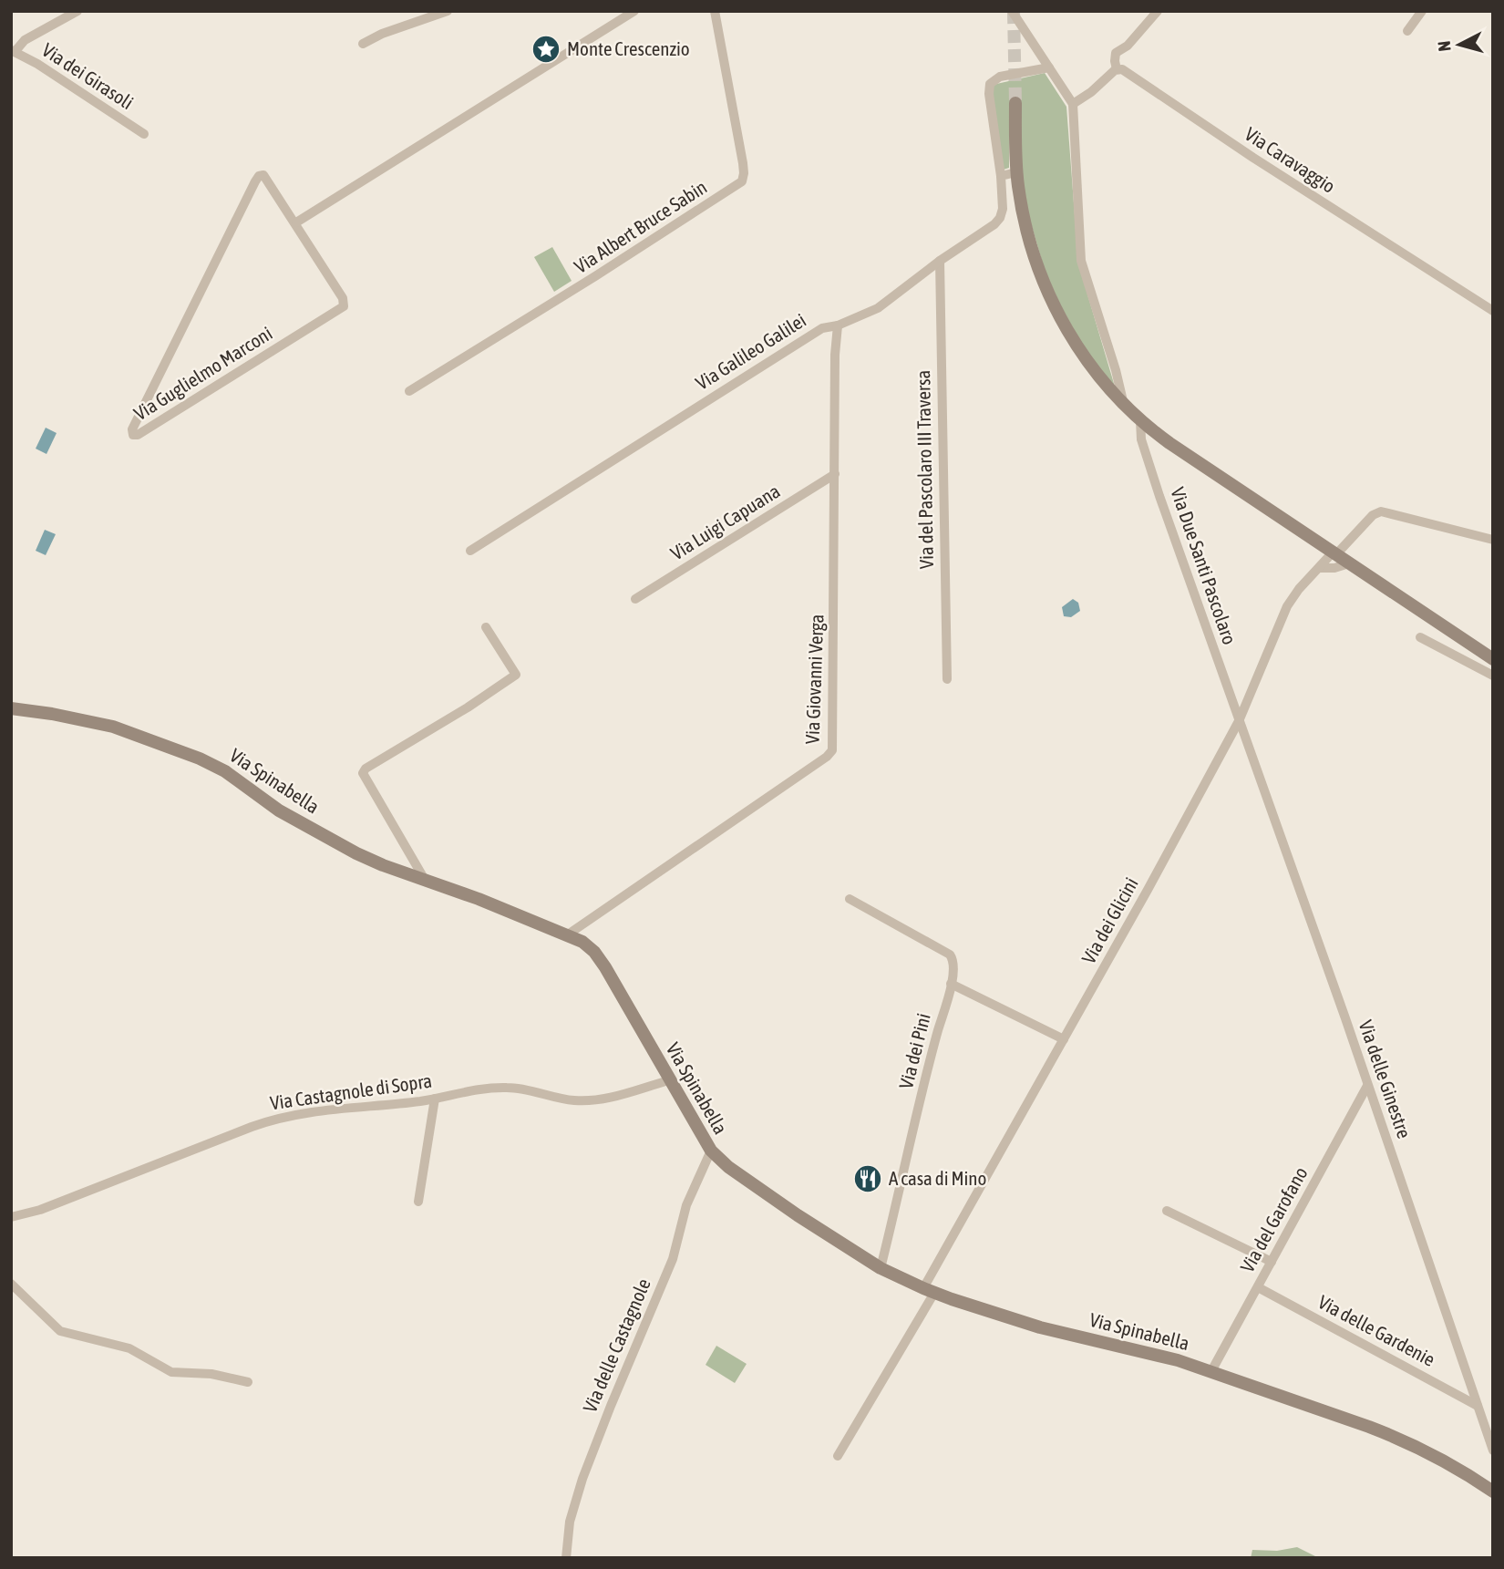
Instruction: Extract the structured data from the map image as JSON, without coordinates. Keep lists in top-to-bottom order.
{
  "streets": {
    "street": [
      "Via dei Girasoli",
      "Via Caravaggio",
      "Via Albert Bruce Sabin",
      "Via Galileo Galilei",
      "Via Guglielmo Marconi",
      "Via del Pascolaro III Traversa",
      "Via Luigi Capuana",
      "Via Due Santi Pascolaro",
      "Via Giovanni Verga",
      "Via Spinabella",
      "Via dei Glicini",
      "Via dei Pini",
      "Via delle Ginestre",
      "Via Castagnole di Sopra",
      "Via del Garofano",
      "Via delle Gardenie",
      "Via delle Castagnole"
    ]
  },
  "crossings": [
    ["Via Galileo Galilei", "Via del Pascolaro III Traversa"],
    ["Via Galileo Galilei", "Via Giovanni Verga"],
    ["Via Luigi Capuana", "Via Giovanni Verga"],
    ["Via Due Santi Pascolaro", "Via dei Glicini"],
    ["Via Due Santi Pascolaro", "Via delle Ginestre"],
    ["Via Giovanni Verga", "Via Spinabella"],
    ["Via Spinabella", "Via dei Glicini"],
    ["Via Spinabella", "Via dei Pini"],
    ["Via Spinabella", "Via Castagnole di Sopra"],
    ["Via Spinabella", "Via del Garofano"],
    ["Via Spinabella", "Via delle Castagnole"],
    ["Via dei Glicini", "Via delle Ginestre"],
    ["Via delle Ginestre", "Via del Garofano"],
    ["Via delle Ginestre", "Via delle Gardenie"],
    ["Via del Garofano", "Via delle Gardenie"]
  ],
  "places": {
    "place": ["Monte Crescenzio"],
    "restaurant": ["A casa di Mino"]
  },
  "north": "left"
}
